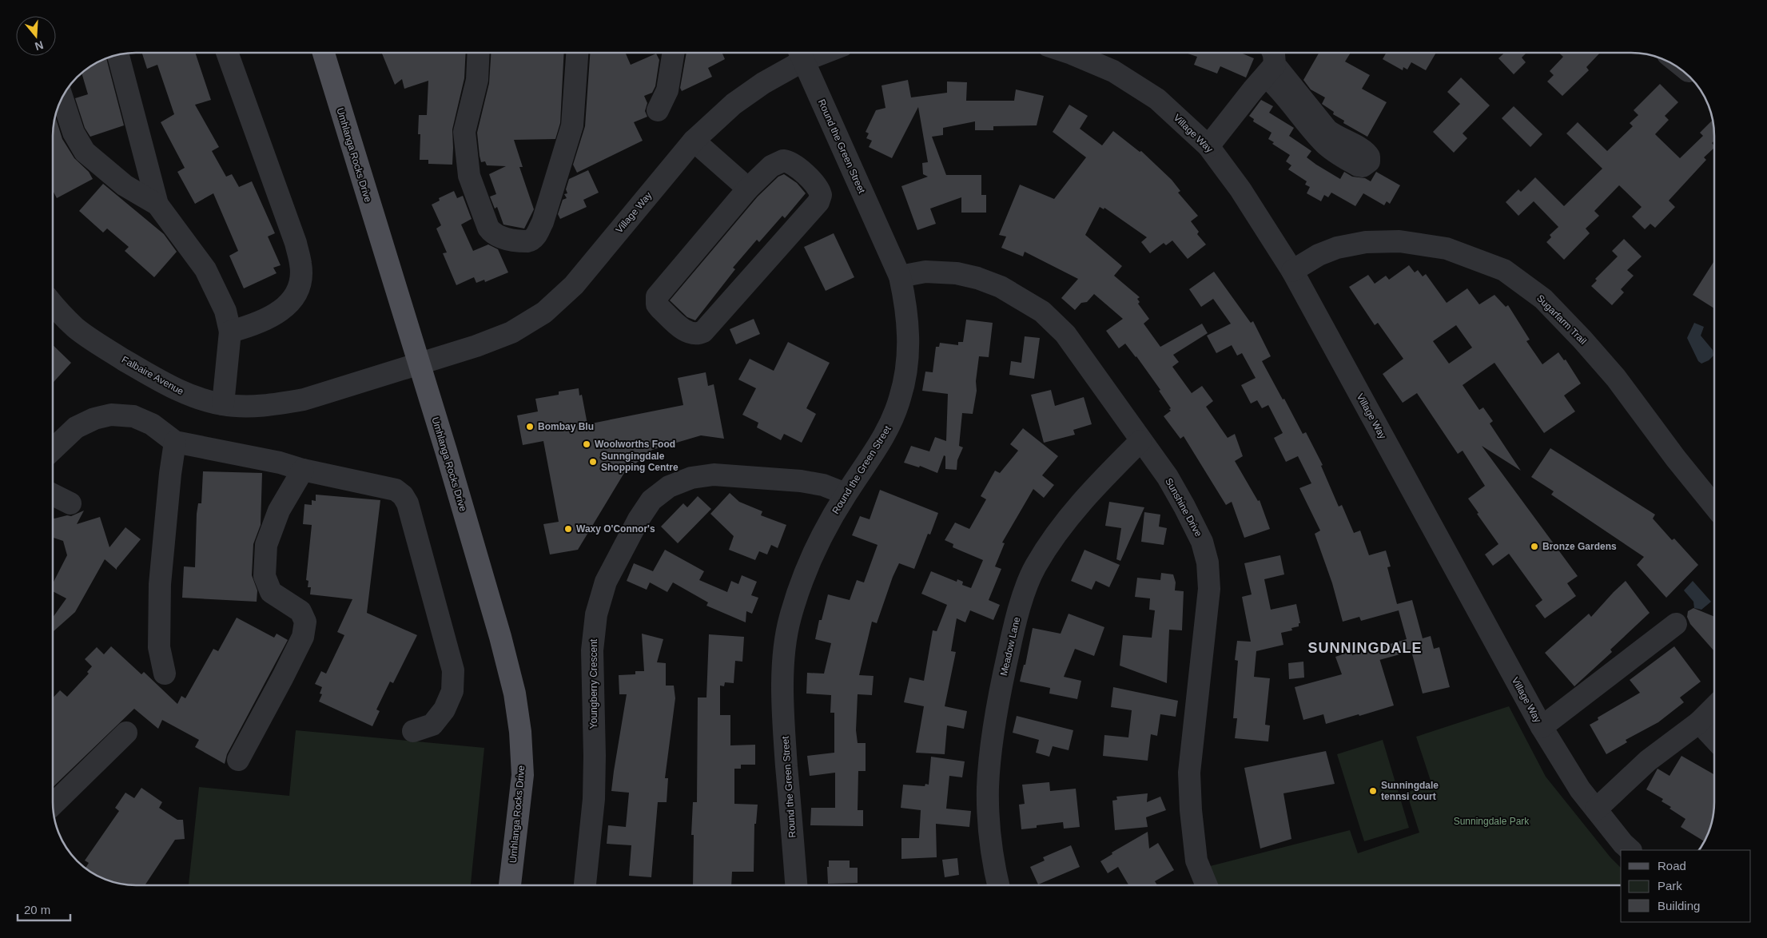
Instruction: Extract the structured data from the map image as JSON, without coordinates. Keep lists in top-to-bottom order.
{
  "streets": {
    "main road": ["Umhlanga Rocks Drive"],
    "street": [
      "Village Way",
      "Round the Green Street",
      "Sugarfarm Trail",
      "Falbaire Avenue",
      "Sunshine Drive",
      "Meadow Lane",
      "Youngberry Crescent"
    ]
  },
  "crossings": [
    ["Village Way", "Round the Green Street"],
    ["Village Way", "Umhlanga Rocks Drive"],
    ["Village Way", "Sugarfarm Trail"],
    ["Village Way", "Falbaire Avenue"],
    ["Round the Green Street", "Sunshine Drive"],
    ["Round the Green Street", "Youngberry Crescent"],
    ["Umhlanga Rocks Drive", "Falbaire Avenue"],
    ["Sunshine Drive", "Meadow Lane"]
  ],
  "districts": ["SUNNINGDALE"],
  "parks": ["Sunningdale Park"],
  "places": [
    "Bombay Blu",
    "Woolworths Food",
    "Sunngingdale Shopping Centre",
    "Waxy O'Connor's",
    "Bronze Gardens",
    "Sunningdale tennsi court"
  ],
  "legend": ["Road", "Park", "Building"],
  "scale_bar": "20 m",
  "north": "bottom"
}
